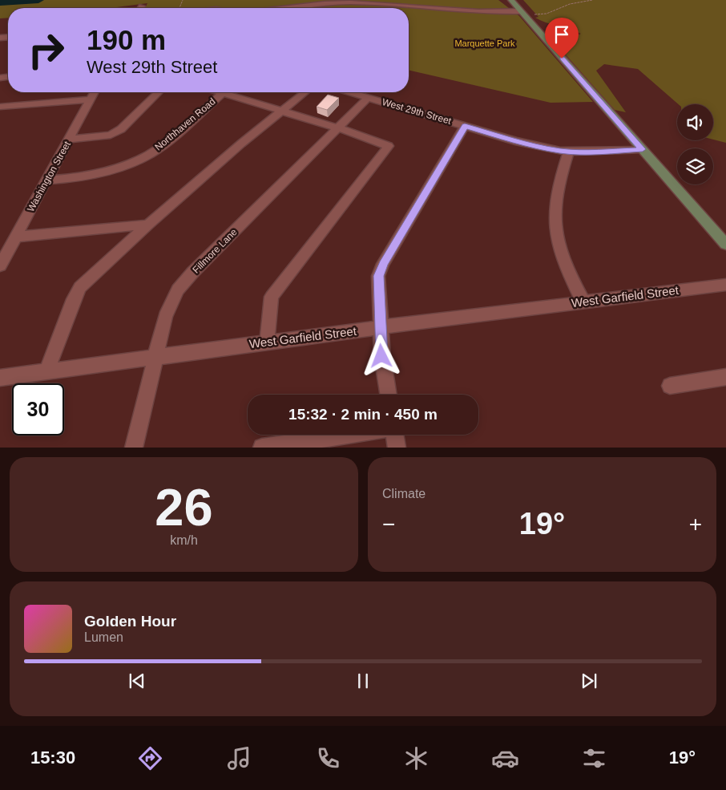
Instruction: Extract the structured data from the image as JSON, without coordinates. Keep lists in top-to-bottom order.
{
  "streets": {
    "street": [
      "West 29th Street",
      "Northhaven Road",
      "Washington Street",
      "Fillmore Lane",
      "West Garfield Street"
    ]
  },
  "crossings": [
    ["West 29th Street", "Fillmore Lane"],
    ["Northhaven Road", "Washington Street"],
    ["Fillmore Lane", "West Garfield Street"]
  ],
  "parks": ["Marquette Park"],
  "page": {
    "turn": ["190 m", "West 29th Street"],
    "limit": "30",
    "trip": "15:32 · 2 min · 450 m",
    "tile": [
      ["26", "km/h"],
      "Climate"
    ],
    "heat": ["−", "19°", "+"],
    "song": ["Golden Hour", "Lumen"],
    "tabs": ["15:30", "19°"]
  }
}
